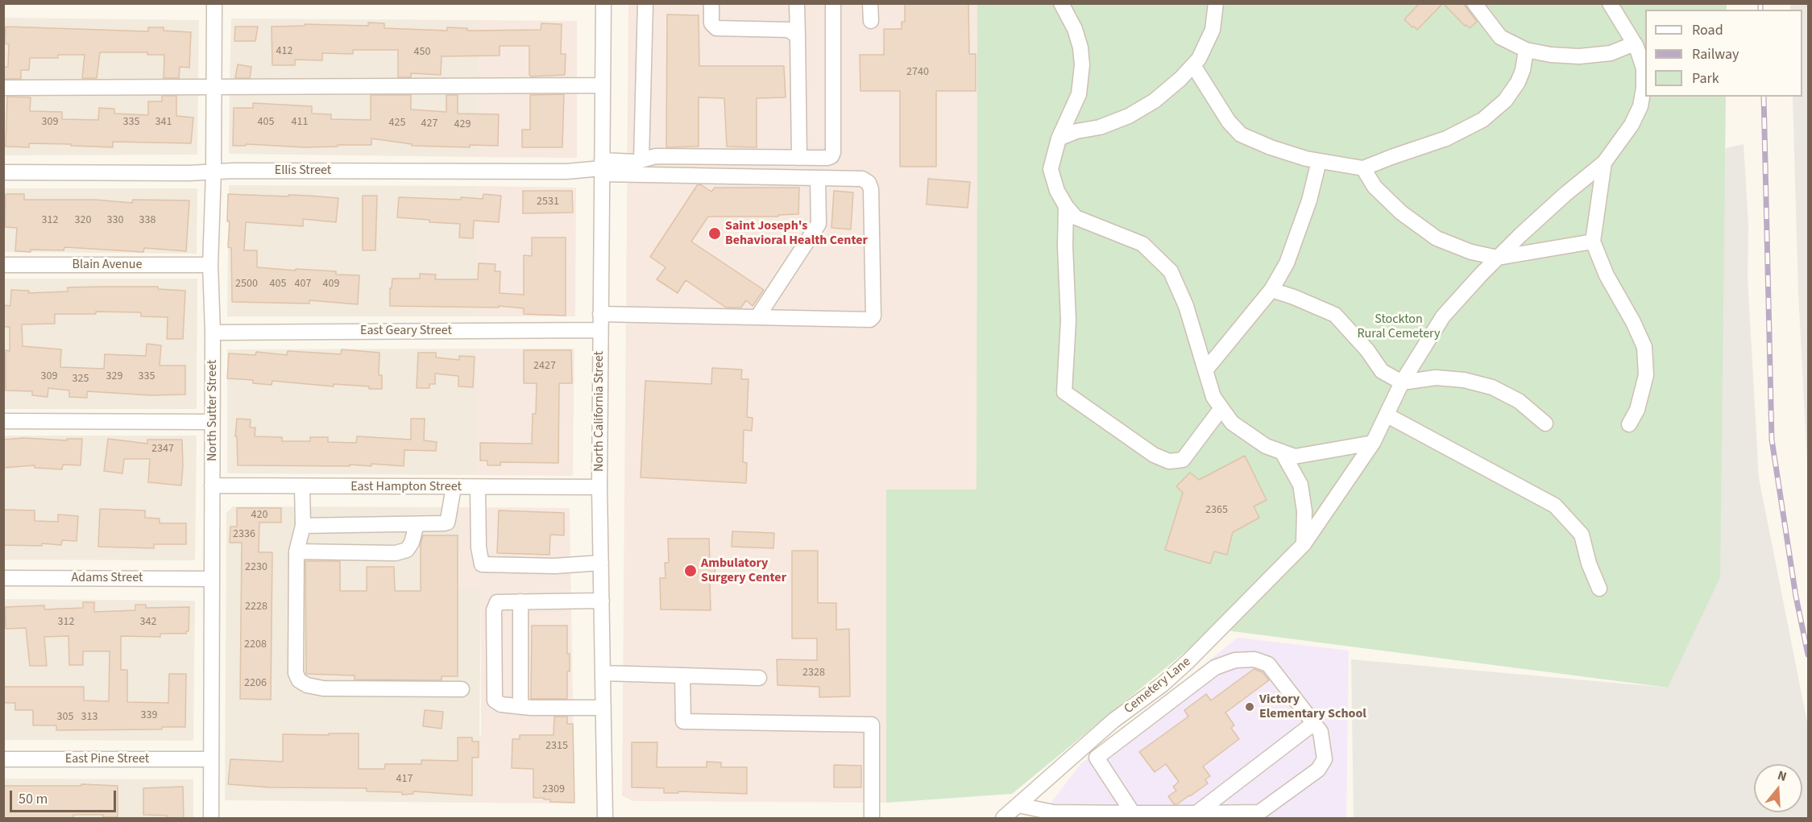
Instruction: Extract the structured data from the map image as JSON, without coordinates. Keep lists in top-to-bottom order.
{
  "streets": {
    "street": [
      "Ellis Street",
      "Blain Avenue",
      "East Geary Street",
      "North Sutter Street",
      "North California Street",
      "East Hampton Street",
      "Adams Street",
      "Cemetery Lane",
      "East Pine Street"
    ]
  },
  "crossings": [
    ["Ellis Street", "North Sutter Street"],
    ["Ellis Street", "North California Street"],
    ["Blain Avenue", "North Sutter Street"],
    ["East Geary Street", "North Sutter Street"],
    ["East Geary Street", "North California Street"],
    ["North Sutter Street", "East Hampton Street"],
    ["North Sutter Street", "Adams Street"],
    ["North Sutter Street", "East Pine Street"],
    ["North California Street", "East Hampton Street"]
  ],
  "parks": ["Stockton Rural Cemetery"],
  "places": ["Saint Joseph's Behavioral Health Center", "Ambulatory Surgery Center", "Victory Elementary School"],
  "house_numbers": [
    "412",
    "450",
    "2740",
    "309",
    "335",
    "341",
    "405",
    "411",
    "425",
    "427",
    "429",
    "2531",
    "312",
    "320",
    "330",
    "338",
    "2500",
    "405",
    "407",
    "409",
    "2427",
    "309",
    "329",
    "335",
    "325",
    "2347",
    "2365",
    "420",
    "2336",
    "2230",
    "2228",
    "312",
    "342",
    "2208",
    "2328",
    "2206",
    "339",
    "305",
    "313",
    "2315",
    "417",
    "2309"
  ],
  "legend": ["Road", "Railway", "Park"],
  "scale_bar": "50 m",
  "north": "top"
}
